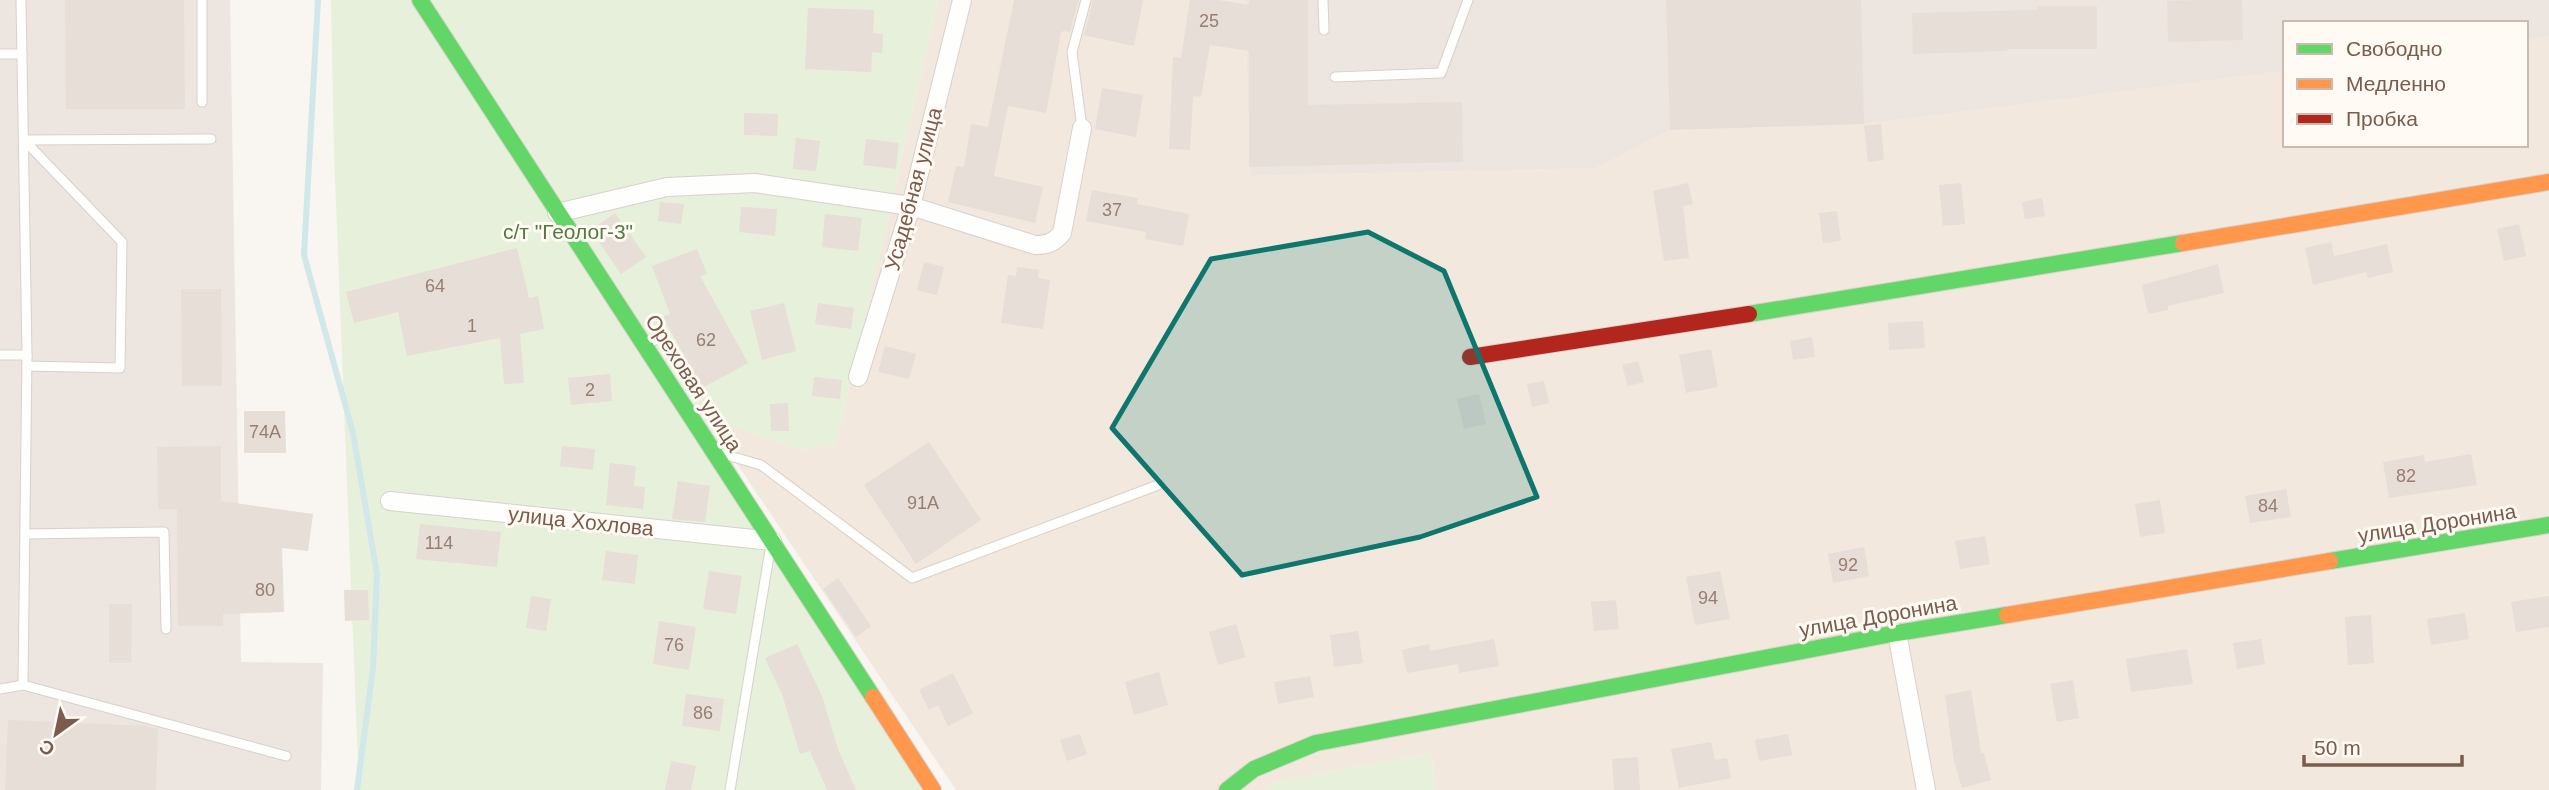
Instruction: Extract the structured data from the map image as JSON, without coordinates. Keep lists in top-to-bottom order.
{
  "streets": {
    "street": [
      "Усадебная улица",
      "Ореховая улица",
      "улица Хохлова",
      "улица Доронина"
    ]
  },
  "crossings": [
    ["Ореховая улица", "улица Хохлова"]
  ],
  "parks": ["с/т \"Геолог-3\""],
  "house_numbers": [
    "25",
    "37",
    "64",
    "1",
    "62",
    "2",
    "74А",
    "82",
    "91А",
    "84",
    "114",
    "92",
    "80",
    "94",
    "76",
    "86"
  ],
  "legend": ["Свободно", "Медленно", "Пробка"],
  "scale_bar": "50 m",
  "north": "bottom left"
}
